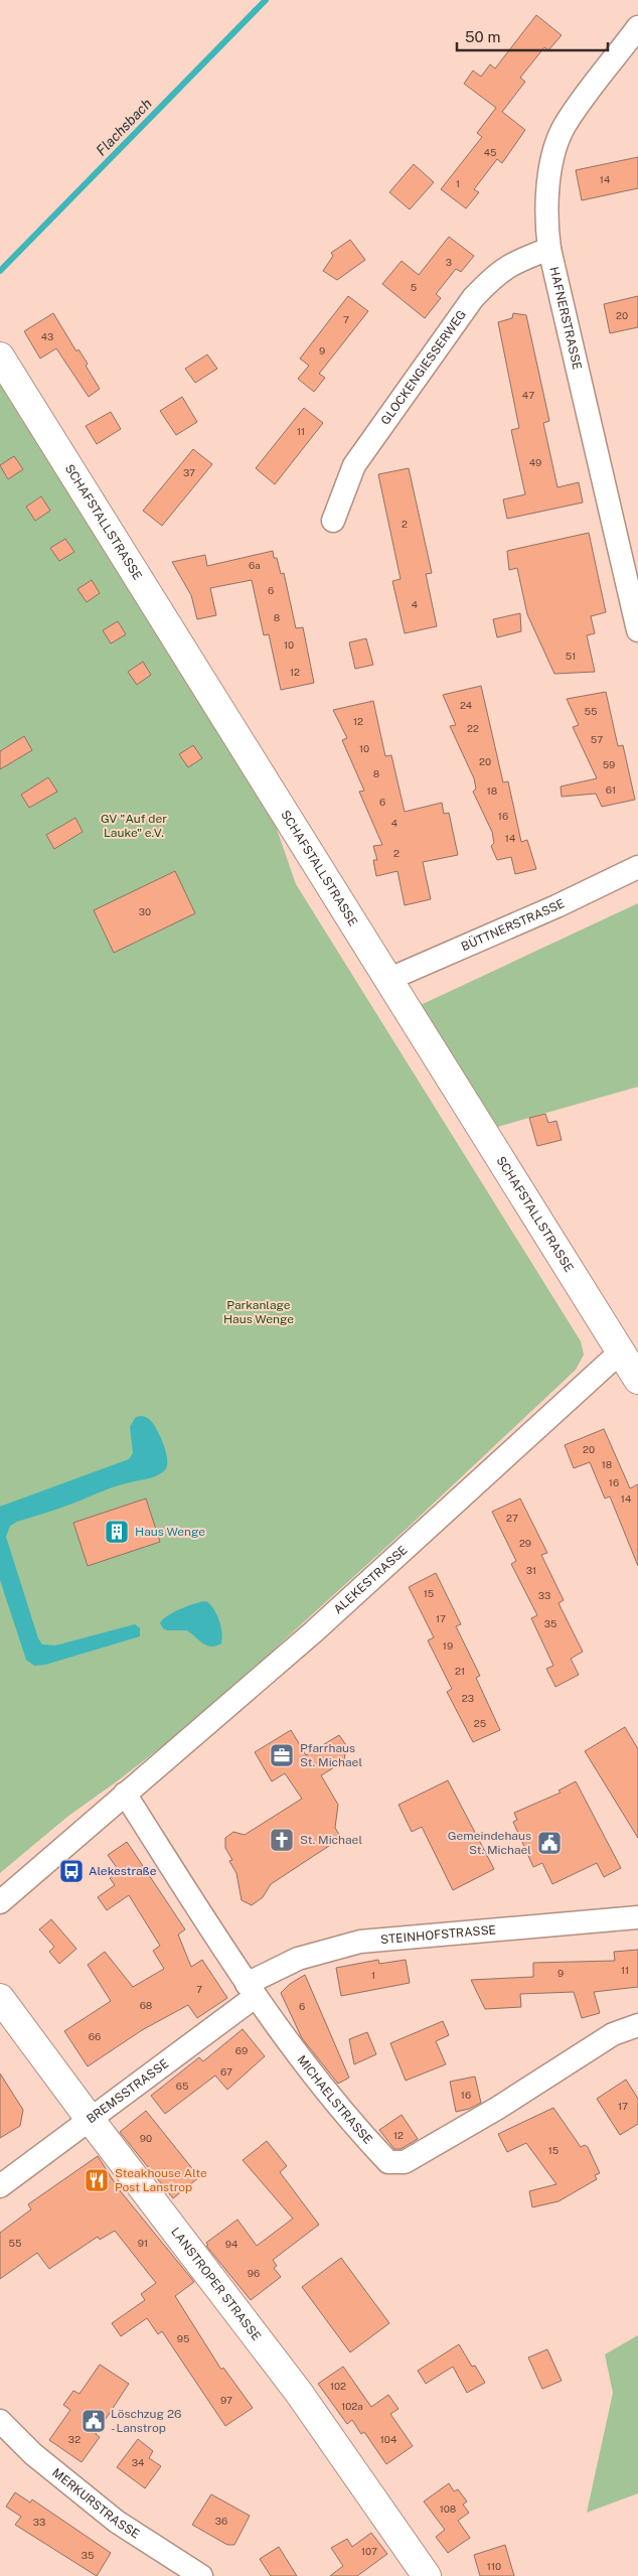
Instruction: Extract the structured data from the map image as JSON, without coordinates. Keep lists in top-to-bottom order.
{
  "streets": {
    "street": [
      "HAFNERSTRASSE",
      "GLOCKENGIESSERWEG",
      "SCHAFSTALLSTRASSE",
      "BÜTTNERSTRASSE",
      "ALEKESTRASSE",
      "STEINHOFSTRASSE",
      "BREMSSTRASSE",
      "MICHAELSTRASSE",
      "LANSTROPER STRASSE",
      "MERKURSTRASSE"
    ]
  },
  "crossings": [
    ["HAFNERSTRASSE", "GLOCKENGIESSERWEG"],
    ["SCHAFSTALLSTRASSE", "BÜTTNERSTRASSE"],
    ["SCHAFSTALLSTRASSE", "ALEKESTRASSE"],
    ["ALEKESTRASSE", "MICHAELSTRASSE"],
    ["STEINHOFSTRASSE", "BREMSSTRASSE"],
    ["STEINHOFSTRASSE", "MICHAELSTRASSE"],
    ["BREMSSTRASSE", "MICHAELSTRASSE"],
    ["BREMSSTRASSE", "LANSTROPER STRASSE"]
  ],
  "water": ["Flachsbach"],
  "parks": ["GV \"Auf der Lauke\" e.V.", "Parkanlage Haus Wenge"],
  "places": {
    "building": ["Haus Wenge"],
    "office": ["Pfarrhaus St. Michael"],
    "church": ["St. Michael"],
    "public building": ["Gemeindehaus St. Michael", "Löschzug 26 - Lanstrop"],
    "bus stop": ["Alekestraße"],
    "restaurant": ["Steakhouse Alte Post Lanstrop"]
  },
  "house_numbers": [
    "45",
    "14",
    "1",
    "3",
    "5",
    "20",
    "7",
    "43",
    "9",
    "47",
    "11",
    "49",
    "37",
    "2",
    "6a",
    "6",
    "4",
    "8",
    "10",
    "51",
    "12",
    "24",
    "55",
    "12",
    "22",
    "57",
    "10",
    "20",
    "59",
    "8",
    "61",
    "18",
    "6",
    "16",
    "4",
    "14",
    "2",
    "30",
    "20",
    "18",
    "16",
    "14",
    "27",
    "29",
    "31",
    "15",
    "33",
    "17",
    "35",
    "19",
    "21",
    "23",
    "25",
    "11",
    "9",
    "1",
    "7",
    "68",
    "6",
    "66",
    "69",
    "67",
    "65",
    "16",
    "17",
    "12",
    "90",
    "15",
    "55",
    "91",
    "94",
    "96",
    "95",
    "102",
    "97",
    "102a",
    "32",
    "104",
    "34",
    "108",
    "36",
    "33",
    "107",
    "35",
    "110"
  ],
  "scale_bar": "50 m"
}
